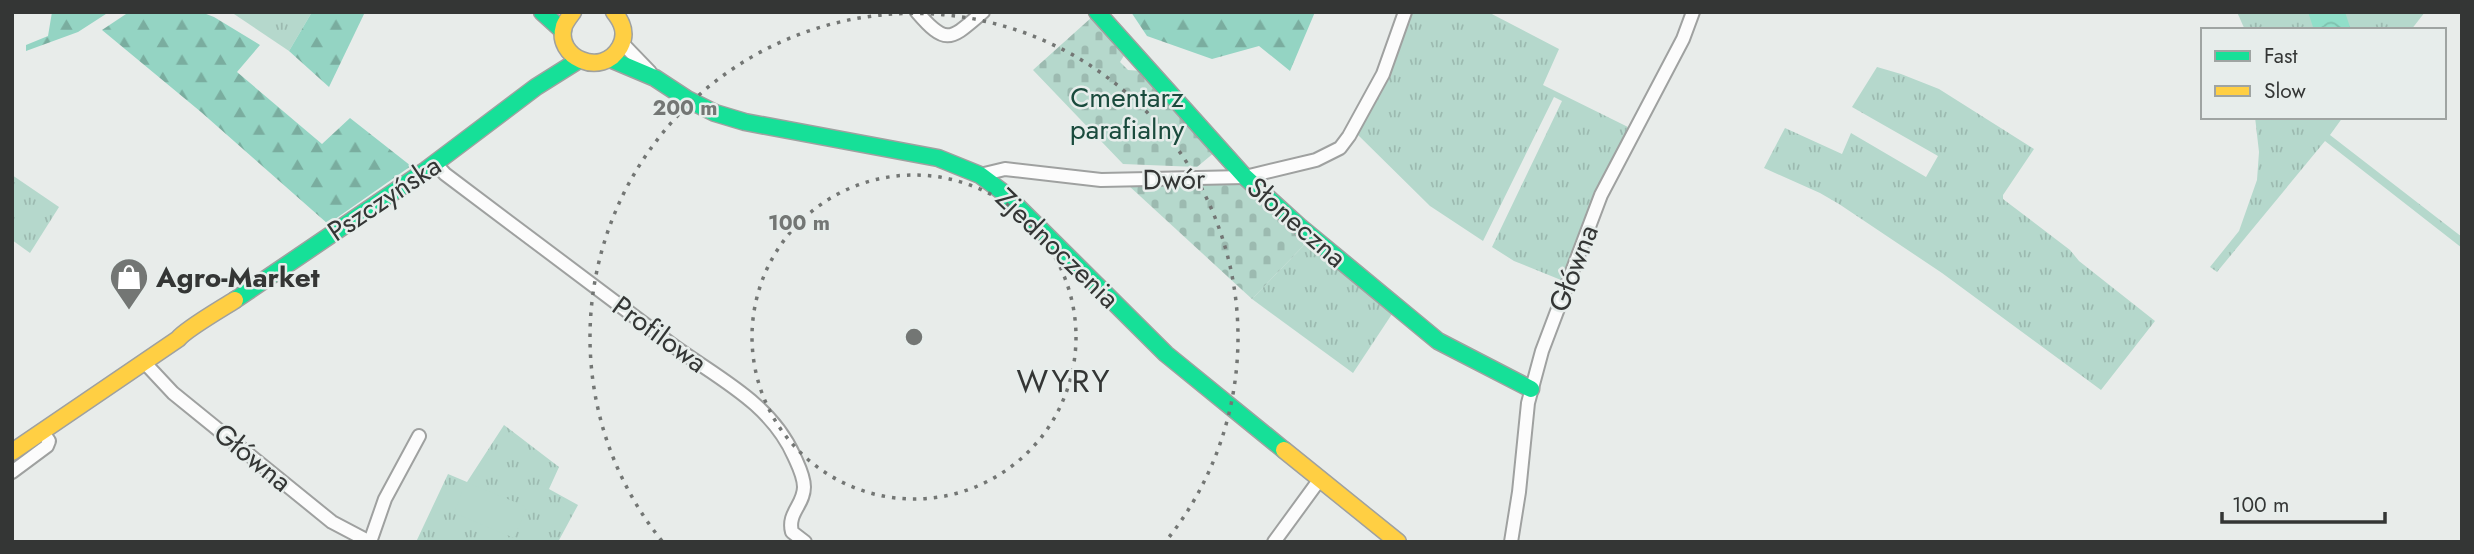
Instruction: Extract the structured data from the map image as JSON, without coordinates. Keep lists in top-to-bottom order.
{
  "streets": {
    "street": [
      "Dwór",
      "Pszczyńska",
      "Słoneczna",
      "Zjednoczenia",
      "Główna",
      "Profilowa"
    ]
  },
  "crossings": [
    ["Dwór", "Słoneczna"],
    ["Dwór", "Zjednoczenia"],
    ["Pszczyńska", "Główna"],
    ["Pszczyńska", "Profilowa"],
    ["Słoneczna", "Główna"]
  ],
  "districts": ["WYRY"],
  "parks": ["Cmentarz parafialny"],
  "places": {
    "shop": ["Agro-Market"]
  },
  "legend": ["Fast", "Slow"],
  "scale_bar": "100 m",
  "rings": ["200 m", "100 m"]
}
